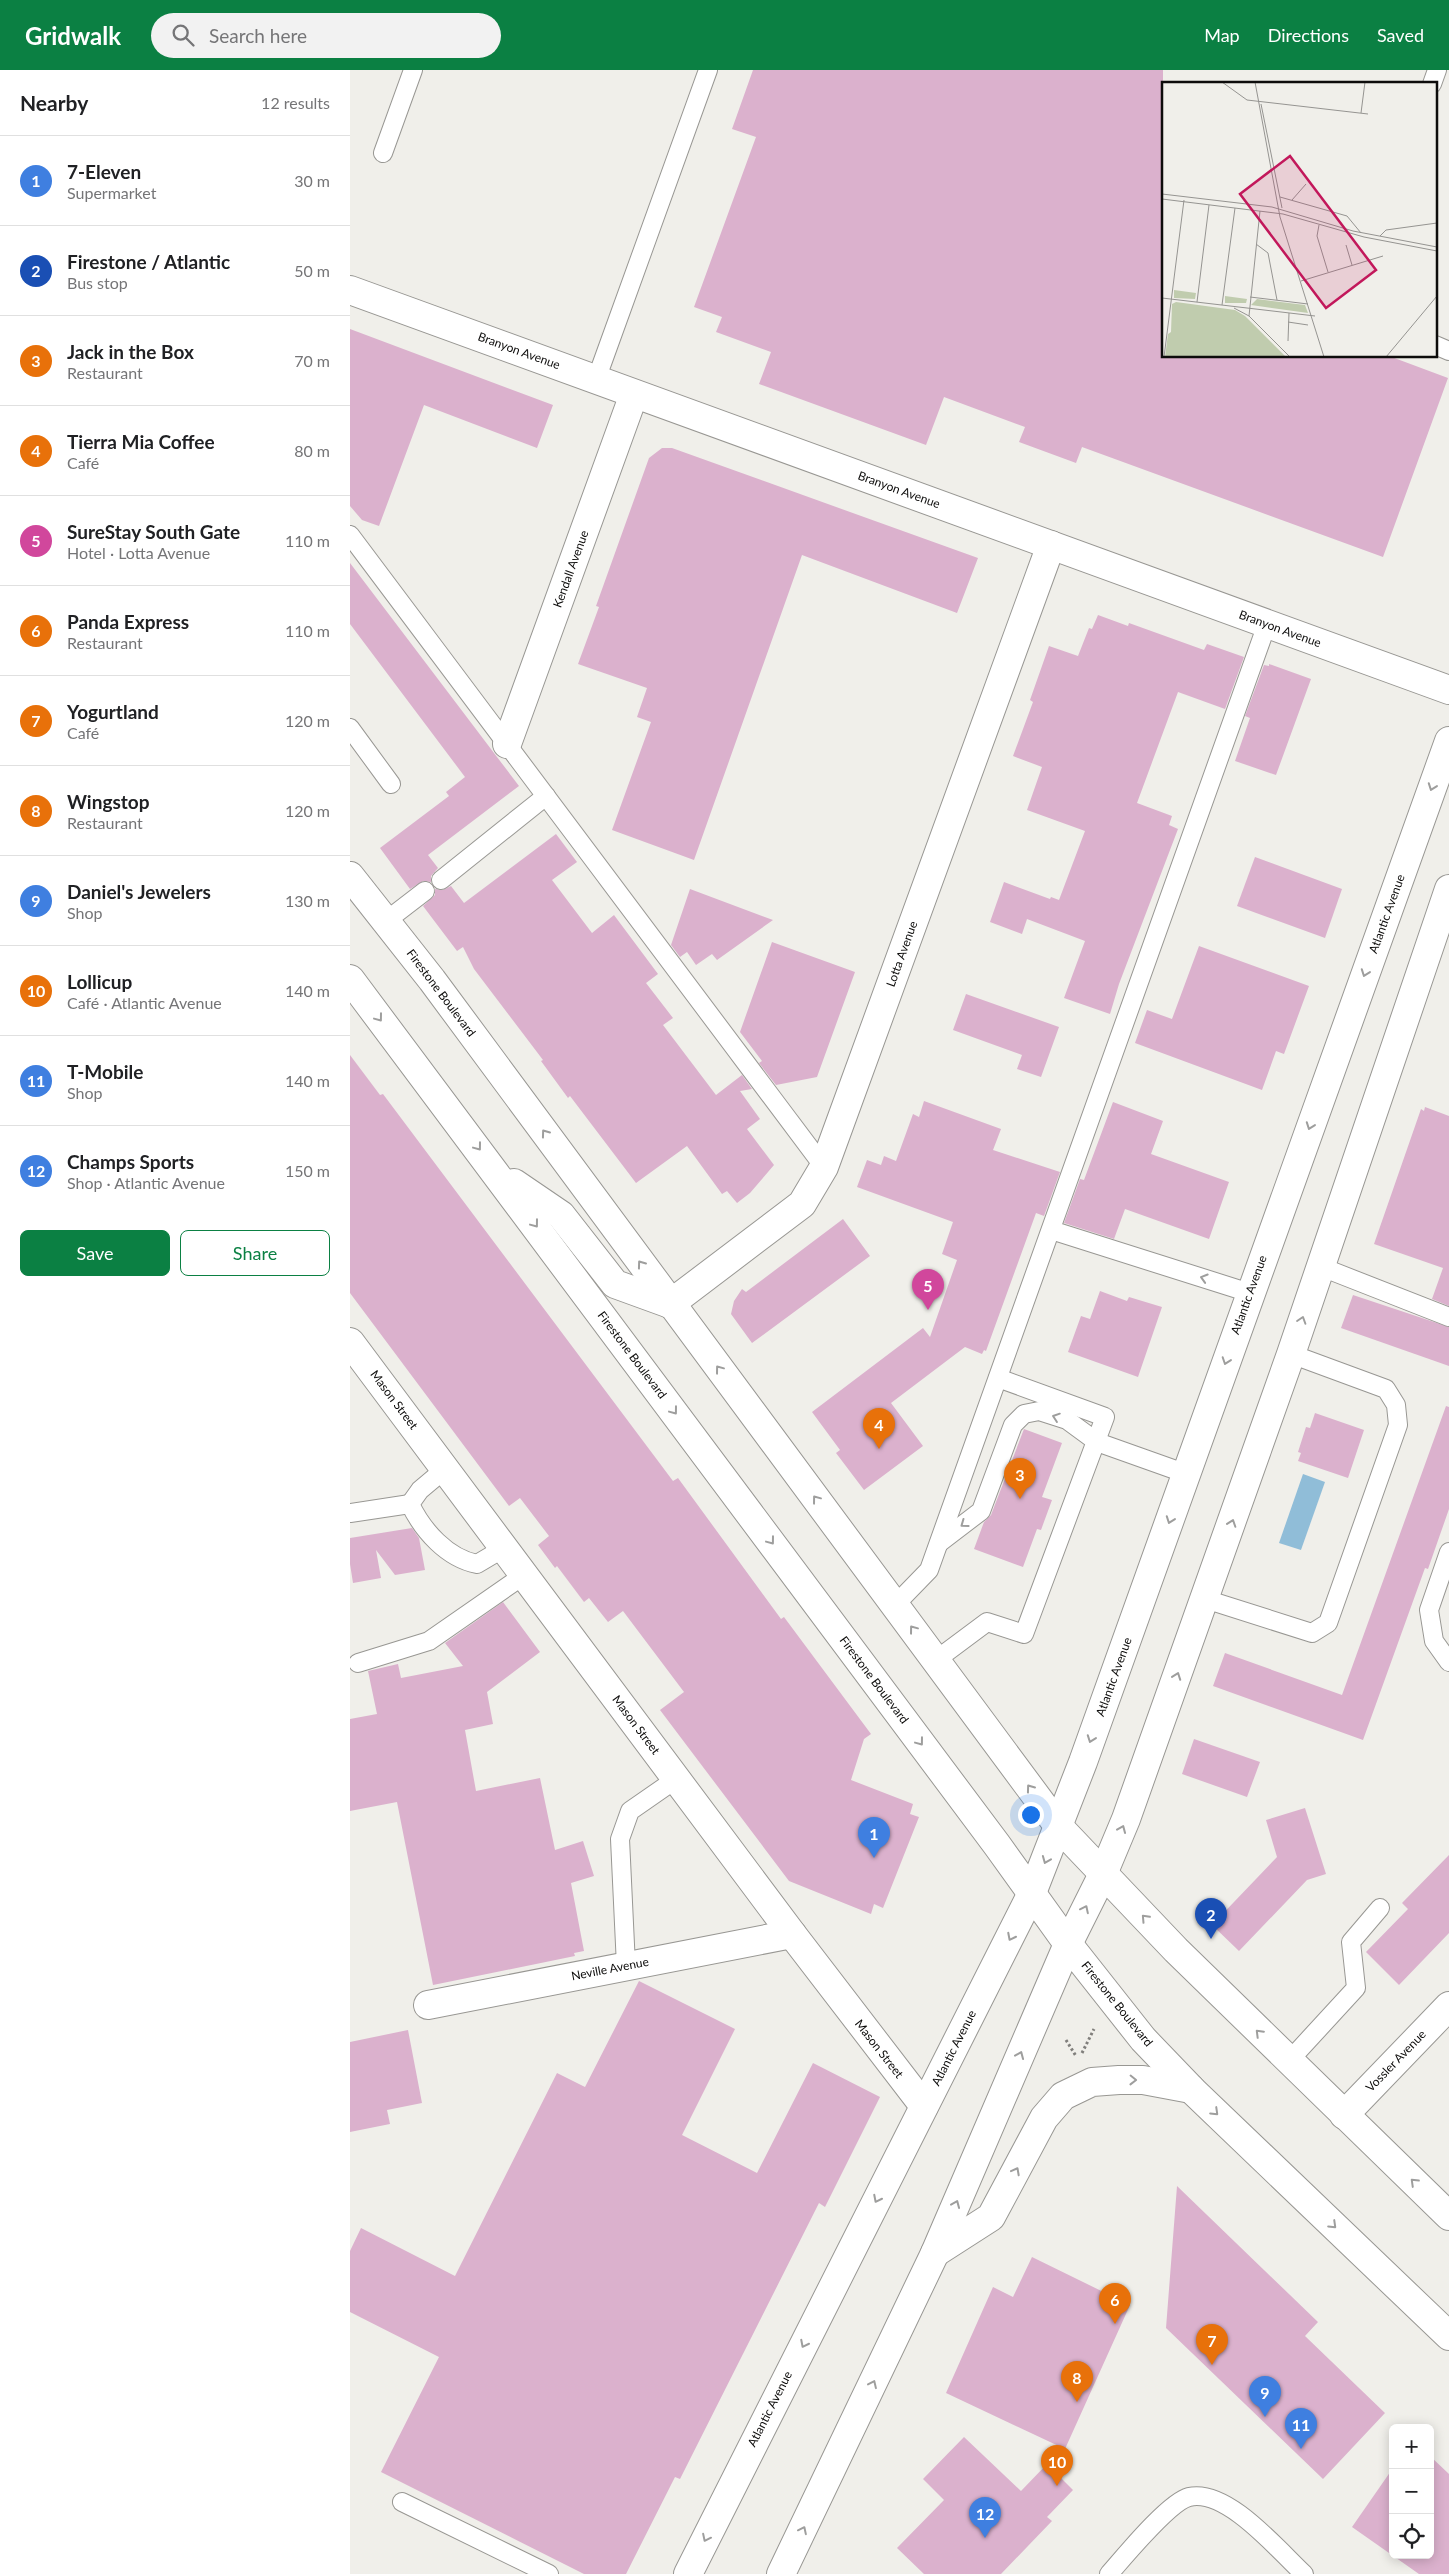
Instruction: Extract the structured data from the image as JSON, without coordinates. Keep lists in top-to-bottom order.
{
  "streets": {
    "main road": [
      "Branyon Avenue",
      "Kendall Avenue",
      "Atlantic Avenue",
      "Lotta Avenue",
      "Firestone Boulevard",
      "Mason Street",
      "Neville Avenue",
      "Vossler Avenue"
    ]
  },
  "crossings": [
    ["Branyon Avenue", "Kendall Avenue"],
    ["Branyon Avenue", "Lotta Avenue"],
    ["Atlantic Avenue", "Firestone Boulevard"],
    ["Atlantic Avenue", "Mason Street"],
    ["Lotta Avenue", "Firestone Boulevard"],
    ["Firestone Boulevard", "Vossler Avenue"],
    ["Mason Street", "Neville Avenue"]
  ],
  "page": {
    "header": "Gridwalk",
    "search": "Search here",
    "nav": ["Map", "Directions", "Saved"],
    "heading": ["Nearby", "12 results"],
    "list": [
      {
        "mark": "1",
        "name": "7-Eleven",
        "note": "Supermarket",
        "value": "30 m"
      },
      {
        "mark": "2",
        "name": "Firestone / Atlantic",
        "note": "Bus stop",
        "value": "50 m"
      },
      {
        "mark": "3",
        "name": "Jack in the Box",
        "note": "Restaurant",
        "value": "70 m"
      },
      {
        "mark": "4",
        "name": "Tierra Mia Coffee",
        "note": "Café",
        "value": "80 m"
      },
      {
        "mark": "5",
        "name": "SureStay South Gate",
        "note": "Hotel · Lotta Avenue",
        "value": "110 m"
      },
      {
        "mark": "6",
        "name": "Panda Express",
        "note": "Restaurant",
        "value": "110 m"
      },
      {
        "mark": "7",
        "name": "Yogurtland",
        "note": "Café",
        "value": "120 m"
      },
      {
        "mark": "8",
        "name": "Wingstop",
        "note": "Restaurant",
        "value": "120 m"
      },
      {
        "mark": "9",
        "name": "Daniel's Jewelers",
        "note": "Shop",
        "value": "130 m"
      },
      {
        "mark": "10",
        "name": "Lollicup",
        "note": "Café · Atlantic Avenue",
        "value": "140 m"
      },
      {
        "mark": "11",
        "name": "T-Mobile",
        "note": "Shop",
        "value": "140 m"
      },
      {
        "mark": "12",
        "name": "Champs Sports",
        "note": "Shop · Atlantic Avenue",
        "value": "150 m"
      }
    ],
    "buttons": ["Save", "Share"],
    "pins": [
      "5",
      "4",
      "3",
      "1",
      "2",
      "6",
      "7",
      "8",
      "9",
      "11",
      "10",
      "12"
    ],
    "map_buttons": ["+", "−"]
  }
}
